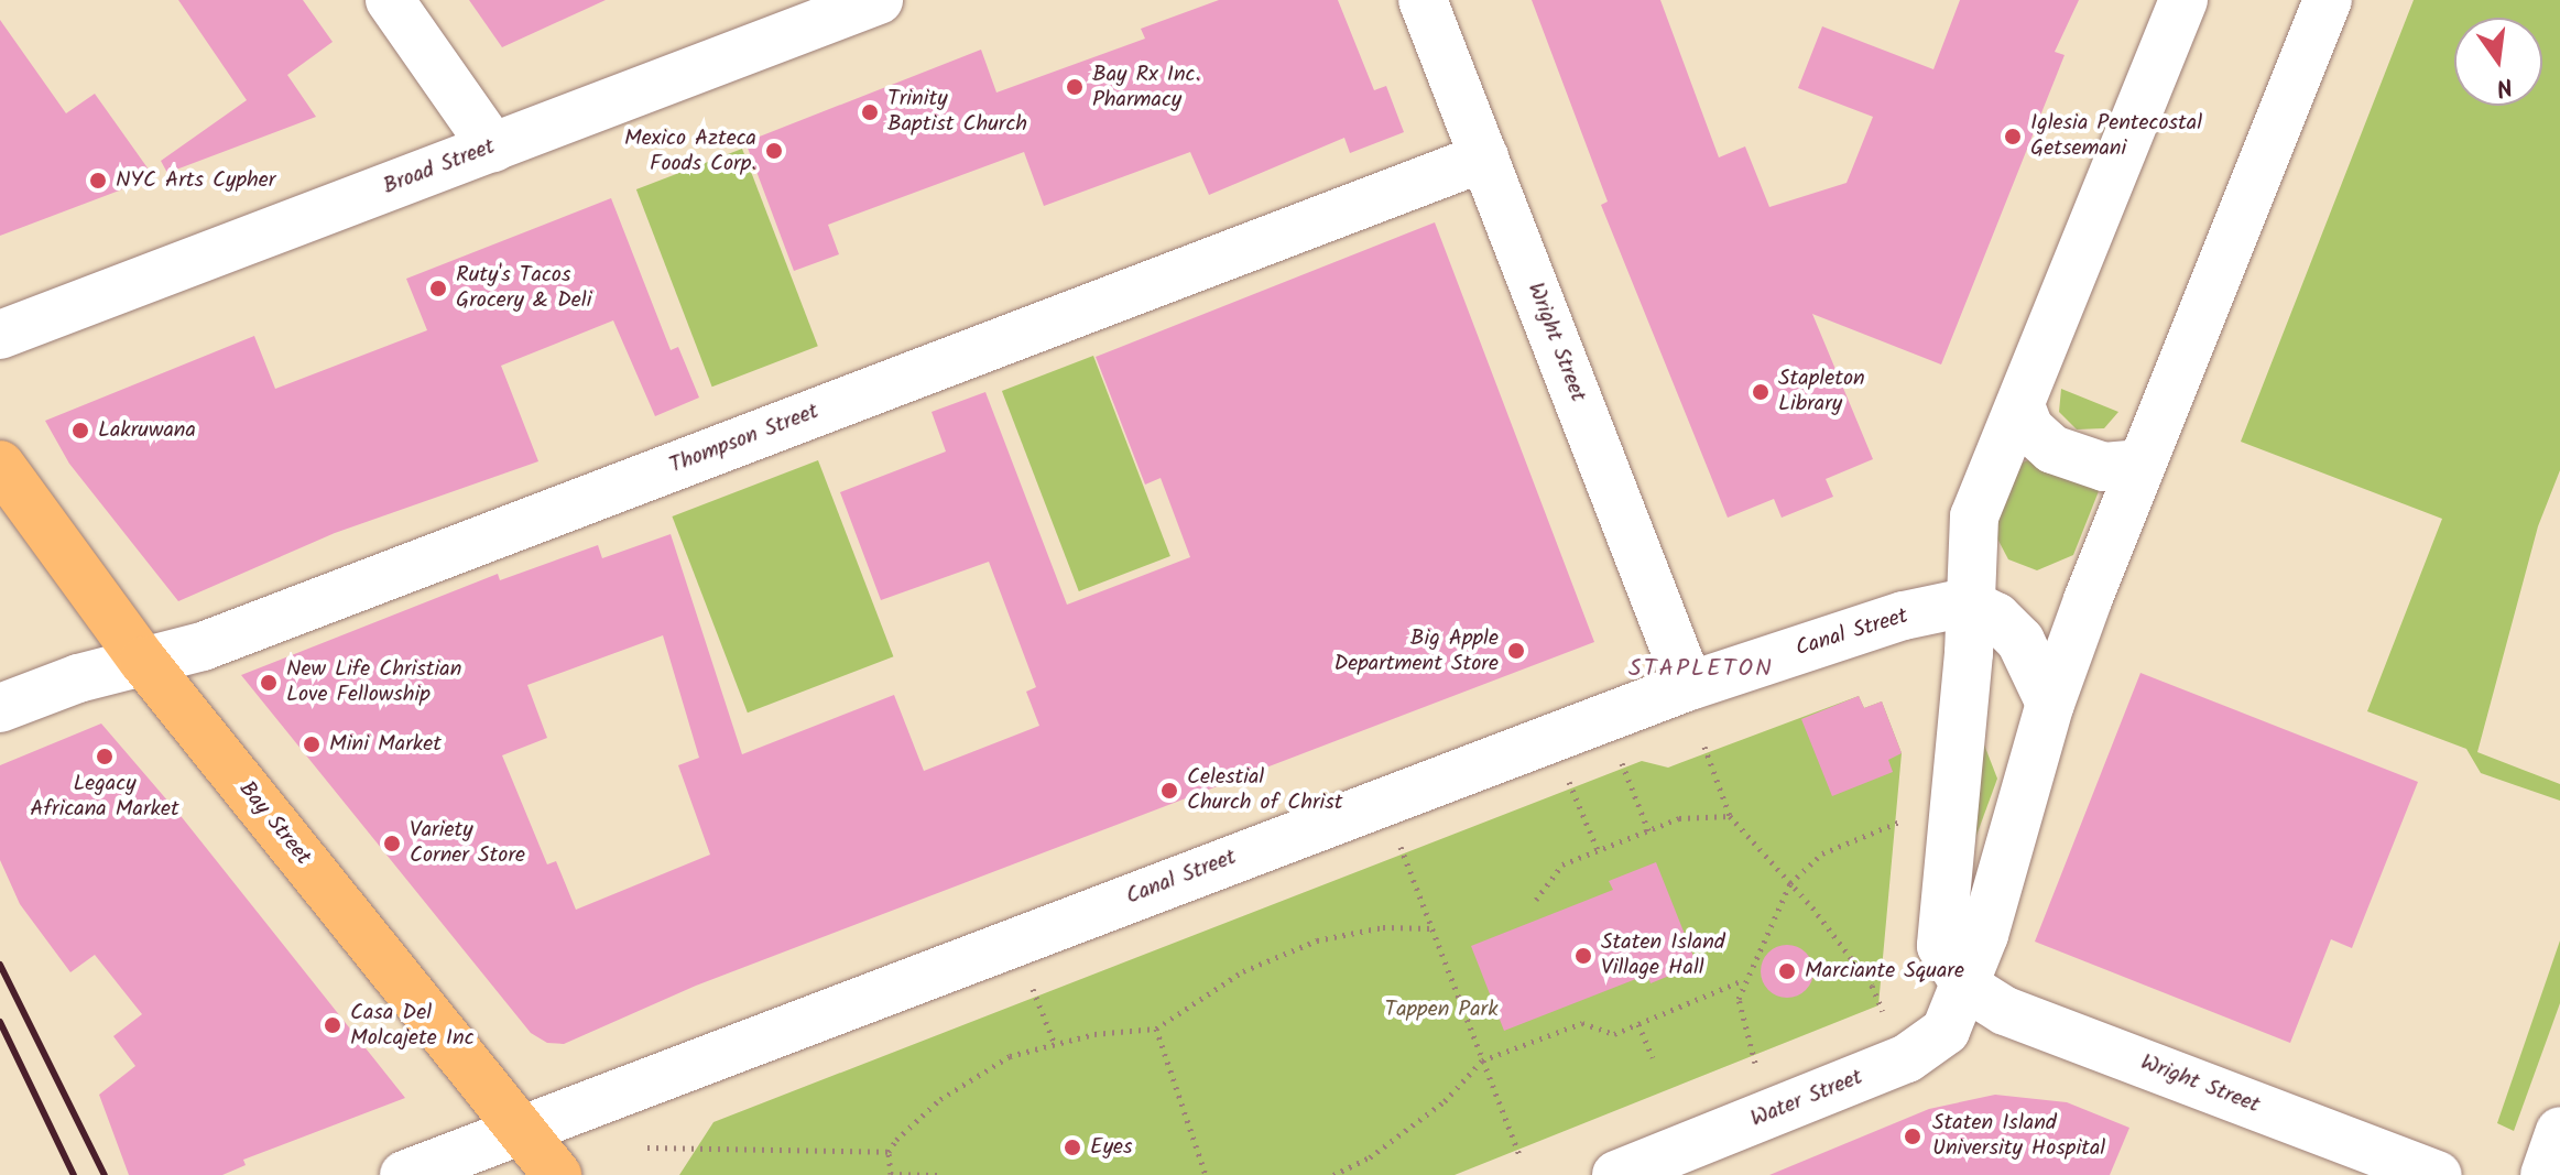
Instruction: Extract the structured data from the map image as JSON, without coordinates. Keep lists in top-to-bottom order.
{
  "streets": {
    "main road": ["Bay Street"],
    "street": [
      "Broad Street",
      "Wright Street",
      "Thompson Street",
      "Canal Street",
      "Water Street"
    ]
  },
  "crossings": [
    ["Wright Street", "Thompson Street"],
    ["Wright Street", "Canal Street"],
    ["Wright Street", "Water Street"],
    ["Thompson Street", "Bay Street"],
    ["Canal Street", "Bay Street"]
  ],
  "districts": ["STAPLETON"],
  "parks": ["Tappen Park"],
  "places": [
    "Bay Rx Inc. Pharmacy",
    "Trinity Baptist Church",
    "Iglesia Pentecostal Getsemani",
    "Mexico Azteca Foods Corp.",
    "NYC Arts Cypher",
    "Ruty's Tacos Grocery & Deli",
    "Stapleton Library",
    "Lakruwana",
    "Big Apple Department Store",
    "New Life Christian Love Fellowship",
    "Mini Market",
    "Legacy Africana Market",
    "Celestial Church of Christ",
    "Variety Corner Store",
    "Staten Island Village Hall",
    "Marciante Square",
    "Casa Del Molcajete Inc",
    "Staten Island University Hospital",
    "Eyes"
  ],
  "north": "bottom"
}
